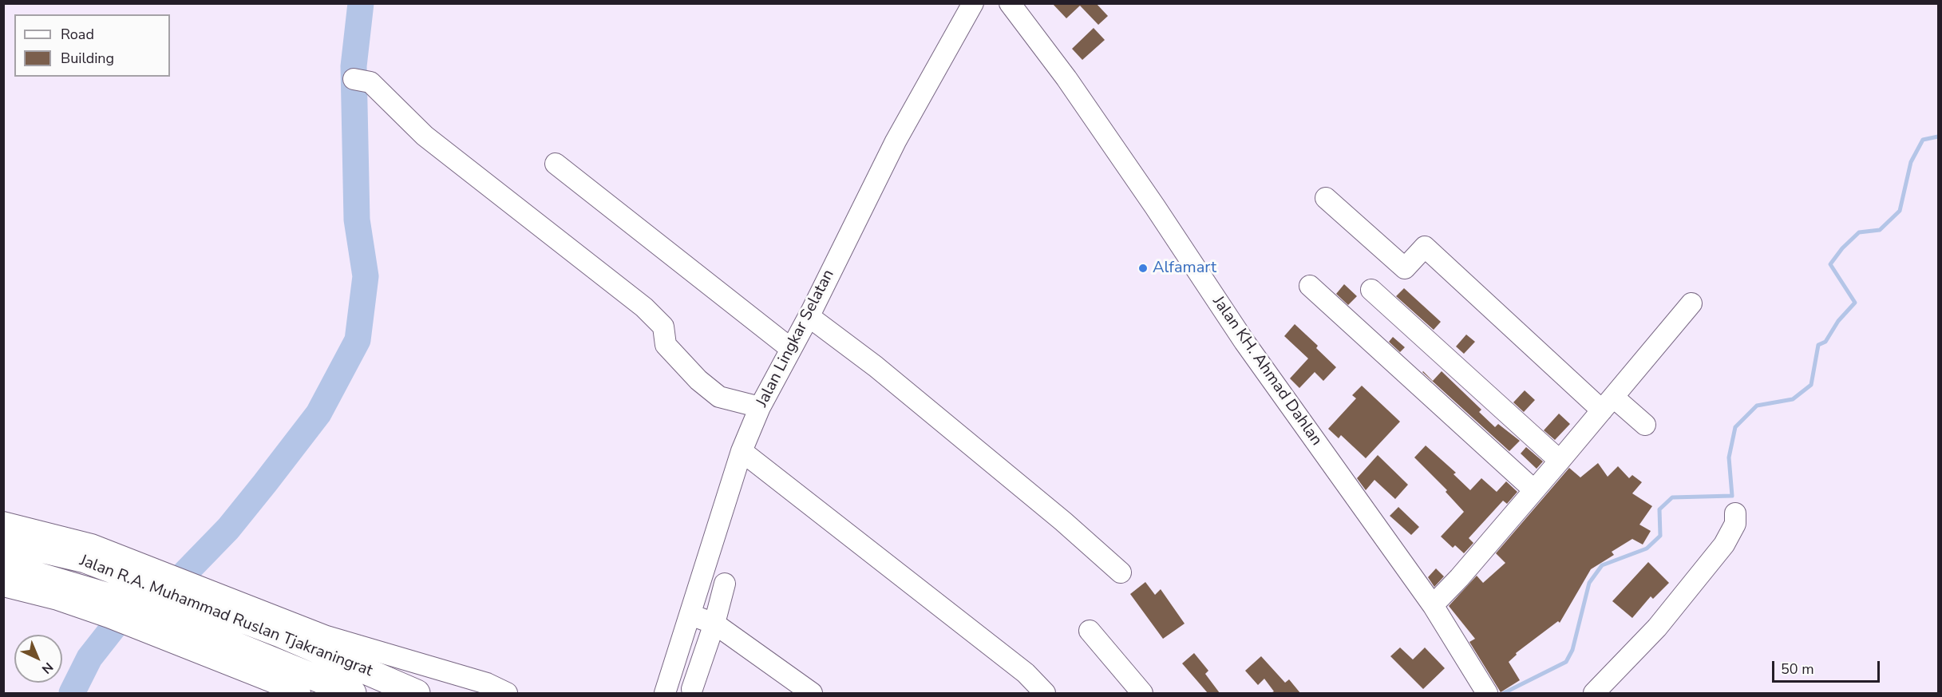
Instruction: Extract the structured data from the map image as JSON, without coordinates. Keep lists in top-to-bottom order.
{
  "streets": {
    "highway": ["Jalan R.A. Muhammad Ruslan Tjakraningrat"],
    "street": ["Jalan Lingkar Selatan", "Jalan KH. Ahmad Dahlan"]
  },
  "places": ["Alfamart"],
  "legend": ["Road", "Building"],
  "scale_bar": "50 m",
  "north": "bottom right"
}
